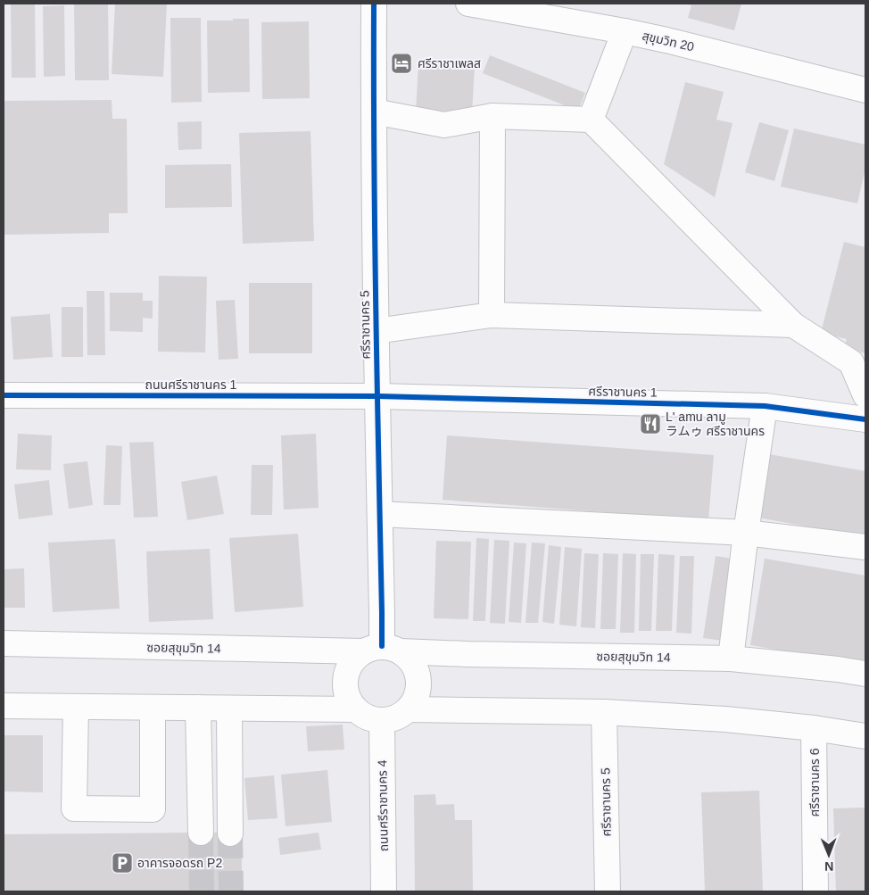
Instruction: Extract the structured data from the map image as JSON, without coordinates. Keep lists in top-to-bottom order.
{
  "streets": {
    "street": [
      "สุขุมวิท 20",
      "ศรีราชานคร 5",
      "ถนนศรีราชานคร 1",
      "ศรีราชานคร 1",
      "ซอยสุขุมวิท 14",
      "ศรีราชานคร 6",
      "ถนนศรีราชานคร 4"
    ]
  },
  "crossings": [
    ["ศรีราชานคร 5", "ถนนศรีราชานคร 1"],
    ["ศรีราชานคร 5", "ศรีราชานคร 1"],
    ["ศรีราชานคร 5", "ซอยสุขุมวิท 14"],
    ["ศรีราชานคร 5", "ถนนศรีราชานคร 4"],
    ["ถนนศรีราชานคร 1", "ศรีราชานคร 1"],
    ["ซอยสุขุมวิท 14", "ถนนศรีราชานคร 4"]
  ],
  "places": {
    "hotel": ["ศรีราชาเพลส"],
    "restaurant": ["L' amu ลามู ラムゥ ศรีราชานคร"],
    "parking": ["อาคารจอดรถ P2"]
  },
  "north": "bottom"
}
